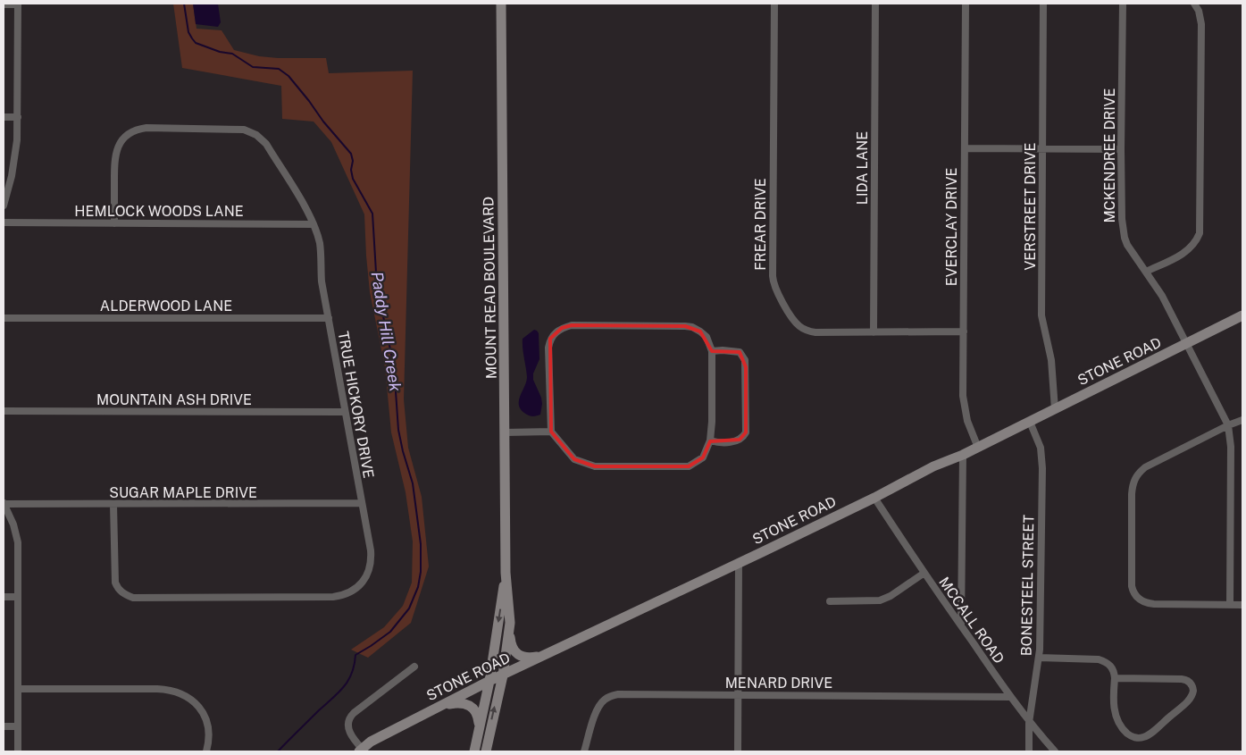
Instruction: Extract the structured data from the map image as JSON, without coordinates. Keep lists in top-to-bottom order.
{
  "streets": {
    "main road": ["MOUNT READ BOULEVARD", "STONE ROAD"],
    "street": [
      "MCKENDREE DRIVE",
      "LIDA LANE",
      "VERSTREET DRIVE",
      "HEMLOCK WOODS LANE",
      "FREAR DRIVE",
      "EVERCLAY DRIVE",
      "ALDERWOOD LANE",
      "MOUNTAIN ASH DRIVE",
      "TRUE HICKORY DRIVE",
      "SUGAR MAPLE DRIVE",
      "BONESTEEL STREET",
      "MCCALL ROAD",
      "MENARD DRIVE"
    ]
  },
  "crossings": [
    ["MCKENDREE DRIVE", "STONE ROAD"],
    ["LIDA LANE", "FREAR DRIVE"],
    ["VERSTREET DRIVE", "STONE ROAD"],
    ["HEMLOCK WOODS LANE", "TRUE HICKORY DRIVE"],
    ["FREAR DRIVE", "EVERCLAY DRIVE"],
    ["EVERCLAY DRIVE", "STONE ROAD"],
    ["MOUNT READ BOULEVARD", "STONE ROAD"],
    ["ALDERWOOD LANE", "TRUE HICKORY DRIVE"],
    ["STONE ROAD", "BONESTEEL STREET"],
    ["STONE ROAD", "MCCALL ROAD"],
    ["MOUNTAIN ASH DRIVE", "TRUE HICKORY DRIVE"],
    ["TRUE HICKORY DRIVE", "SUGAR MAPLE DRIVE"],
    ["BONESTEEL STREET", "MCCALL ROAD"],
    ["MCCALL ROAD", "MENARD DRIVE"]
  ],
  "water": ["Paddy Hill Creek"]
}
